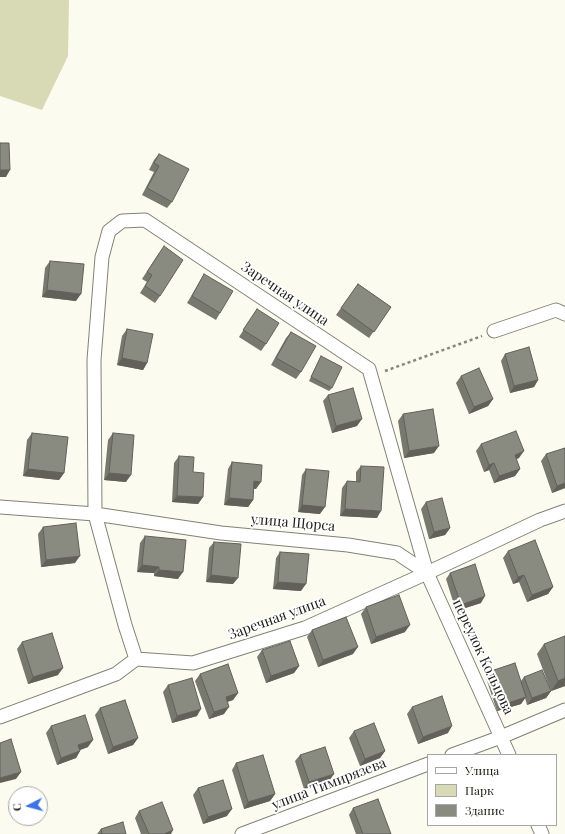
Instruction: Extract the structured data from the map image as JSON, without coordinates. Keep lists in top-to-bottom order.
{
  "streets": {
    "street": [
      "Заречная улица",
      "улица Щорса",
      "переулок Кольцова",
      "улица Тимирязева"
    ]
  },
  "crossings": [
    ["Заречная улица", "улица Щорса"],
    ["Заречная улица", "переулок Кольцова"],
    ["улица Щорса", "переулок Кольцова"]
  ],
  "legend": ["Улица", "Парк", "Здание"],
  "north": "left"
}
